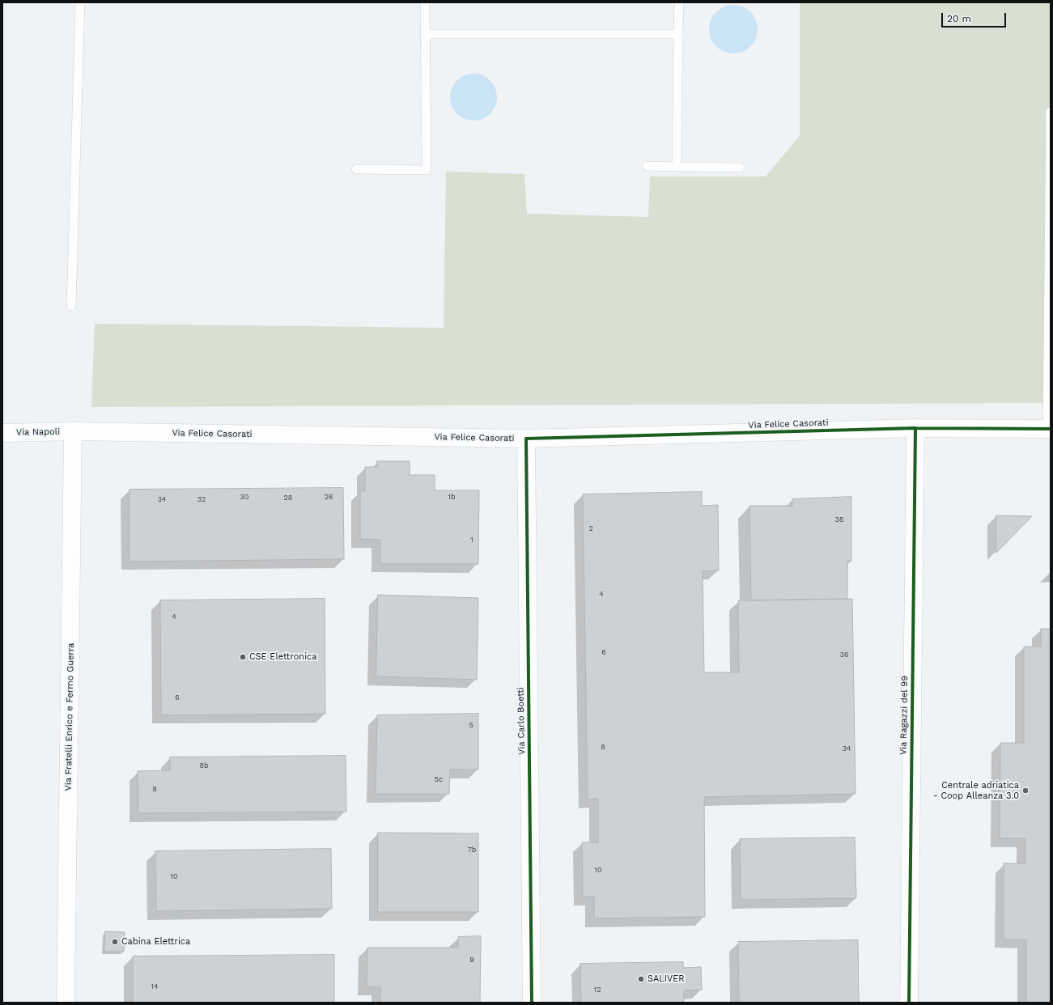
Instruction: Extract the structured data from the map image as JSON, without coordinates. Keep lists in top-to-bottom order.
{
  "streets": {
    "street": [
      "Via Felice Casorati",
      "Via Napoli",
      "Via Ragazzi del 99",
      "Via Fratelli Enrico e Fermo Guerra",
      "Via Carlo Boetti"
    ]
  },
  "crossings": [
    ["Via Felice Casorati", "Via Napoli"],
    ["Via Felice Casorati", "Via Ragazzi del 99"],
    ["Via Felice Casorati", "Via Fratelli Enrico e Fermo Guerra"],
    ["Via Felice Casorati", "Via Carlo Boetti"],
    ["Via Napoli", "Via Fratelli Enrico e Fermo Guerra"]
  ],
  "places": [
    "CSE Elettronica",
    "Centrale adriatica - Coop Alleanza 3.0",
    "Cabina Elettrica",
    "SALIVER"
  ],
  "house_numbers": [
    "30",
    "26",
    "1b",
    "28",
    "34",
    "32",
    "38",
    "2",
    "1",
    "4",
    "4",
    "6",
    "36",
    "6",
    "5",
    "8",
    "34",
    "8b",
    "5c",
    "8",
    "7b",
    "10",
    "10",
    "9",
    "14",
    "12"
  ],
  "scale_bar": "20 m"
}
